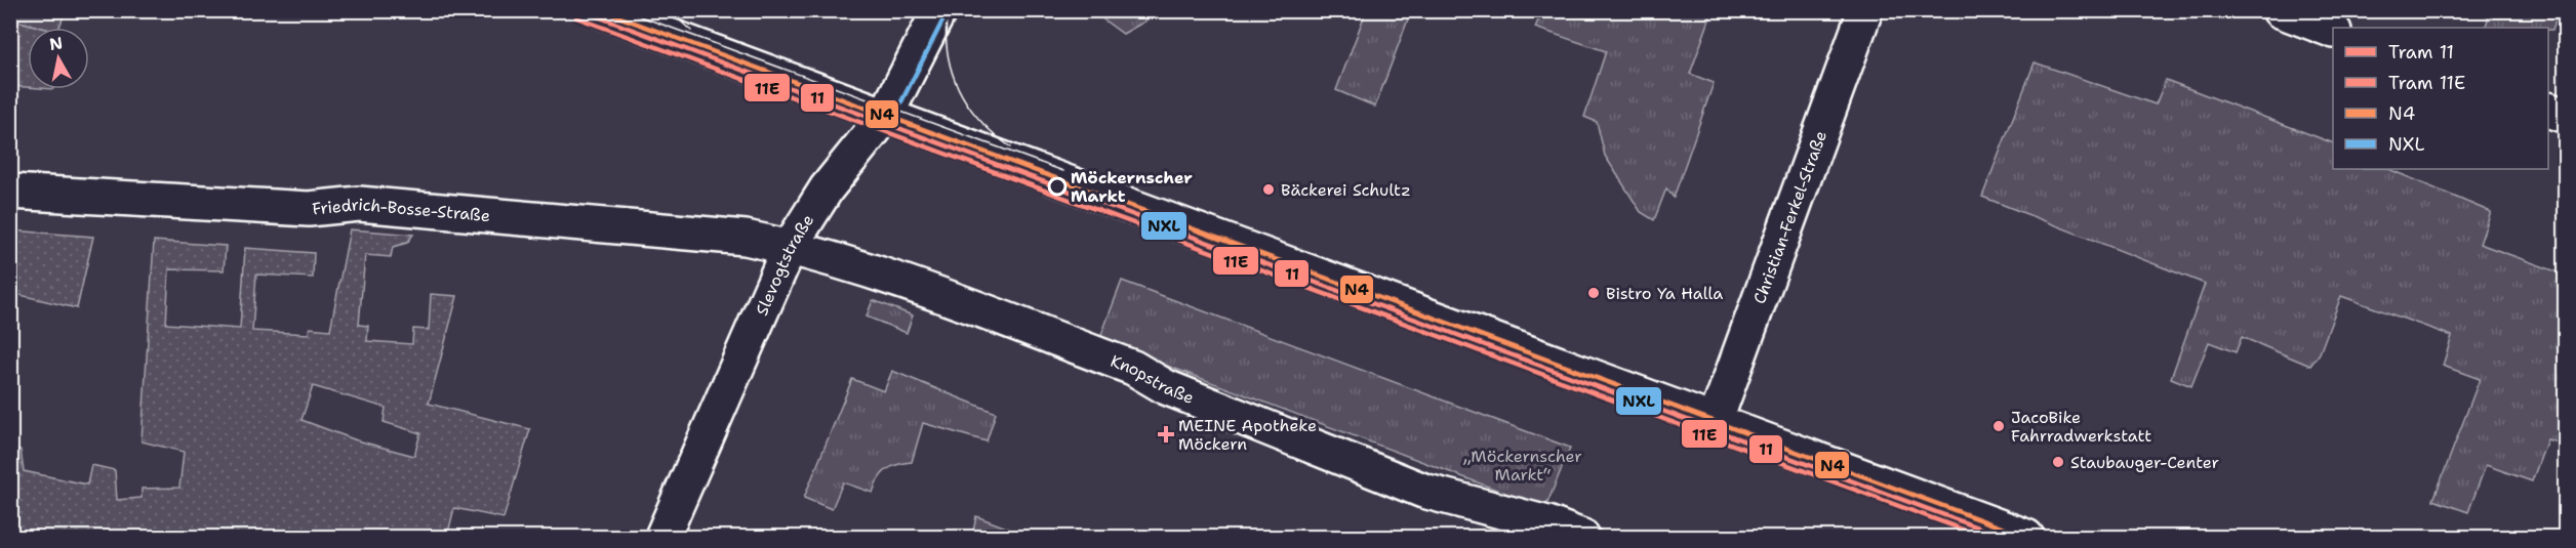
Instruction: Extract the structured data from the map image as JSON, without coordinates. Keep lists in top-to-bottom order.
{
  "streets": {
    "street": [
      "Friedrich-Bosse-Straße",
      "Christian-Ferkel-Straße",
      "Slevogtstraße",
      "Knopstraße"
    ]
  },
  "crossings": [
    ["Friedrich-Bosse-Straße", "Slevogtstraße"],
    ["Friedrich-Bosse-Straße", "Knopstraße"],
    ["Slevogtstraße", "Knopstraße"]
  ],
  "parks": ["„Möckernscher Markt“"],
  "places": {
    "other": [
      "Möckernscher Markt",
      "Bäckerei Schultz",
      "Bistro Ya Halla",
      "JacoBike Fahrradwerkstatt",
      "Staubauger-Center"
    ],
    "health": ["MEINE Apotheke Möckern"]
  },
  "lines": [
    "tram line 11",
    "transit line N4",
    "transit line NXL",
    "tram line 11E"
  ],
  "legend": [
    "Tram 11",
    "Tram 11E",
    "N4",
    "NXL"
  ],
  "north": "top"
}
